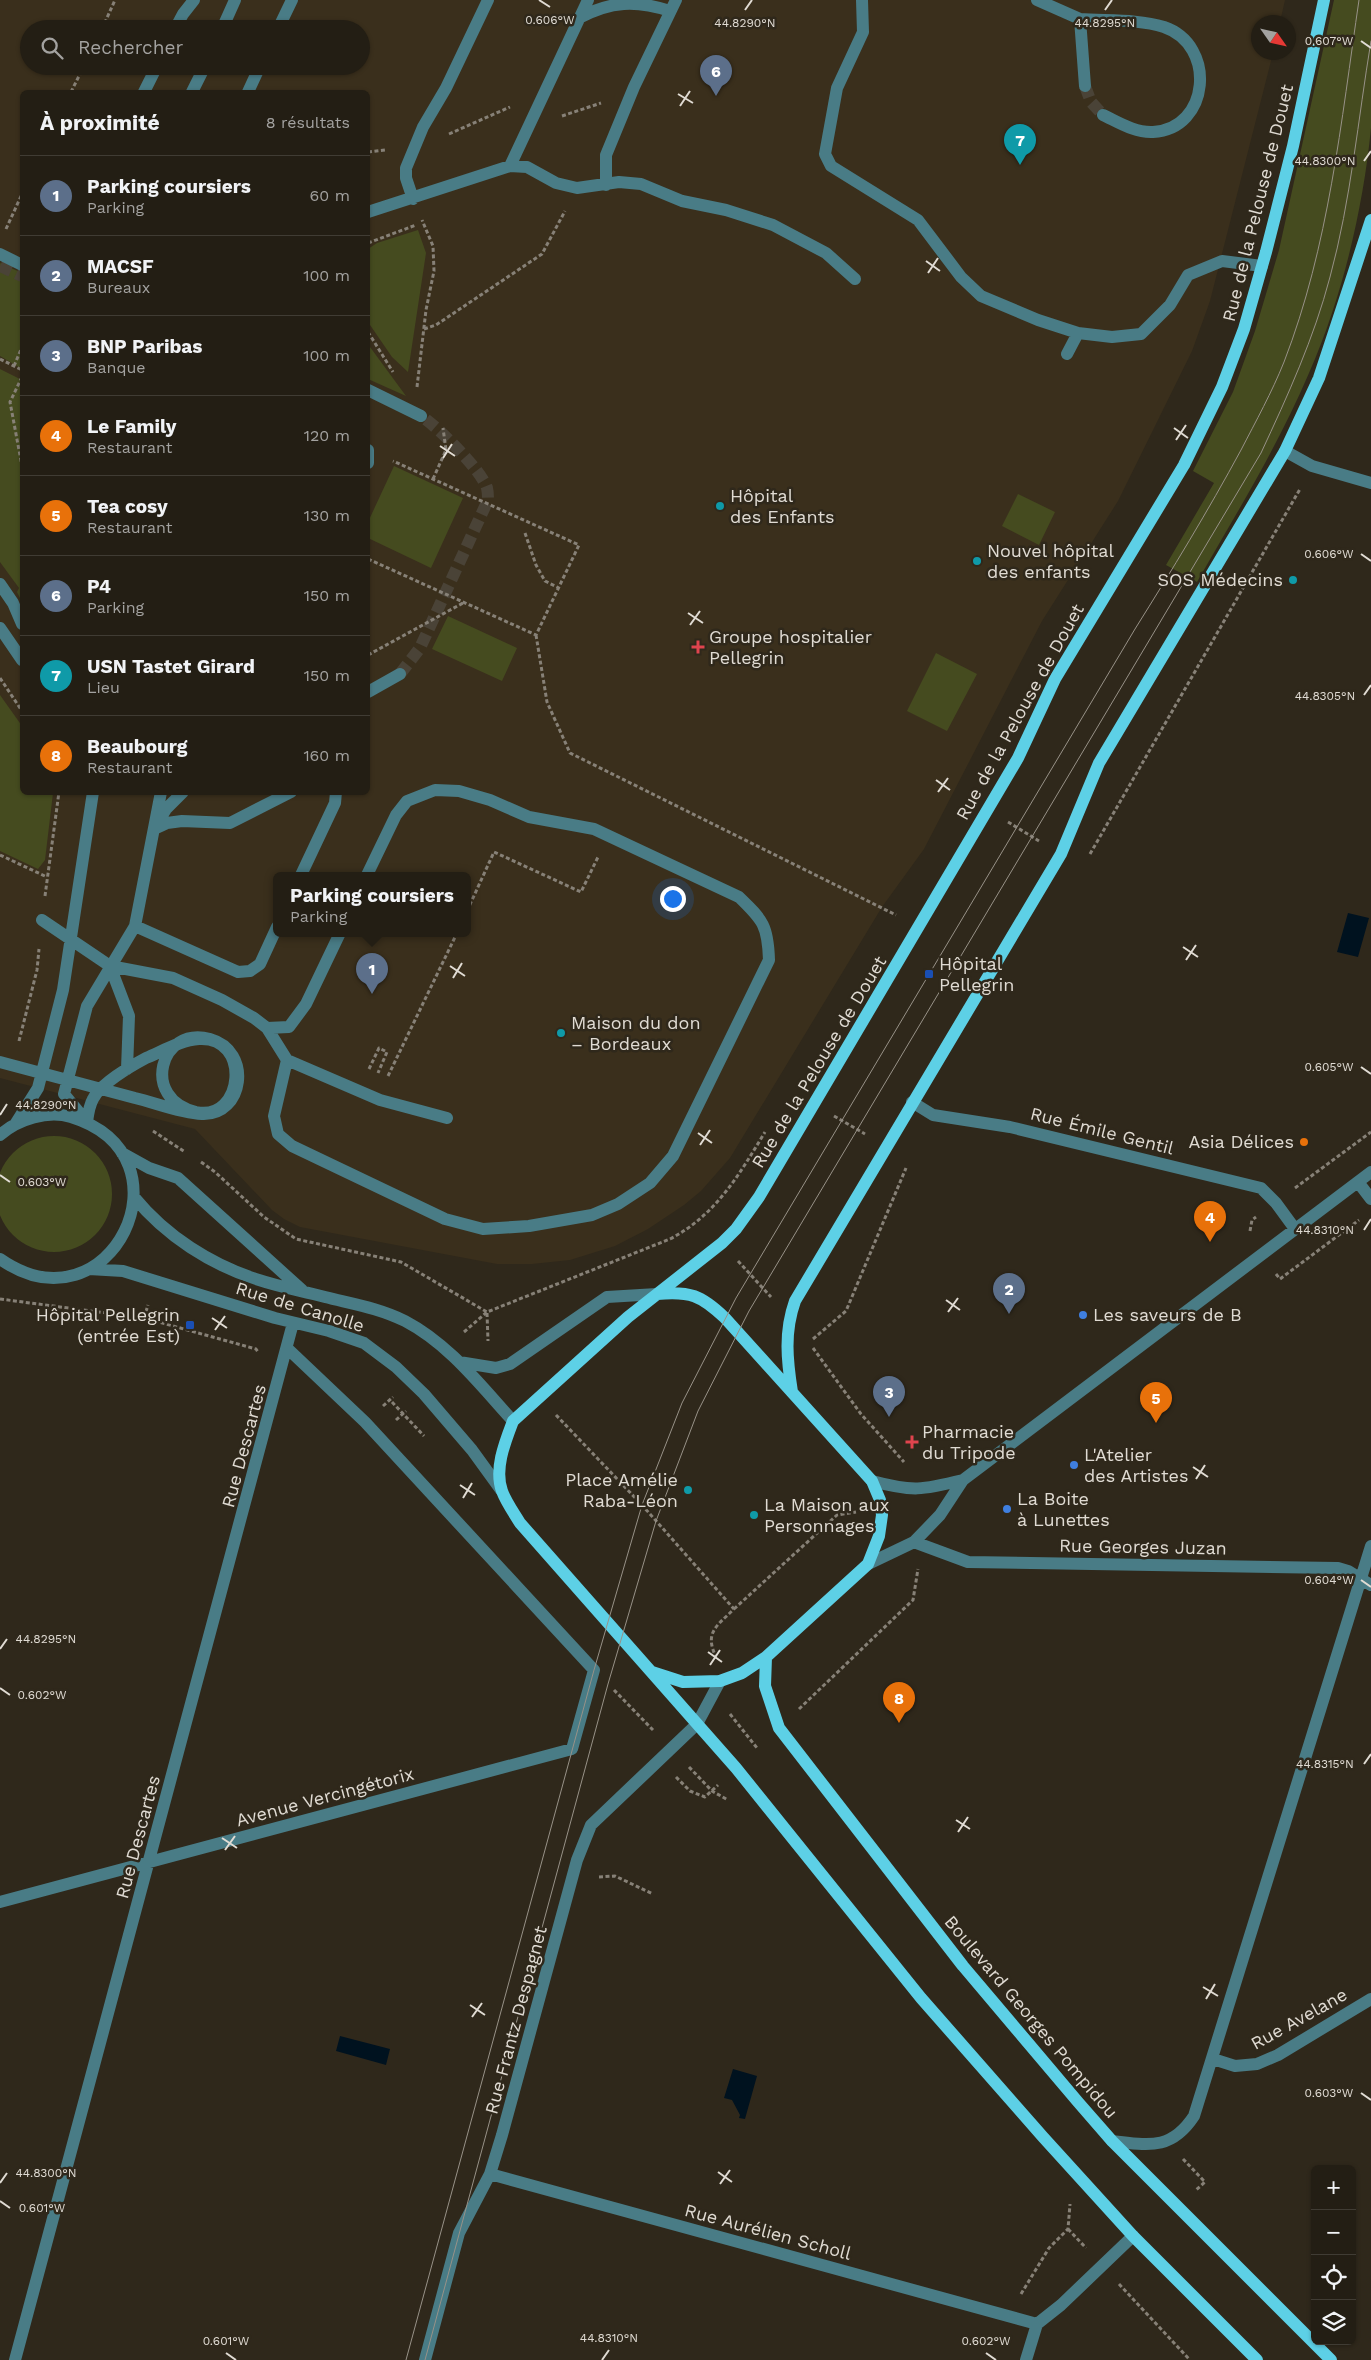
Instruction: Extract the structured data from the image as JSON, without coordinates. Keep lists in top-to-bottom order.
{
  "streets": {
    "main road": ["Rue de la Pelouse de Douet", "Boulevard Georges Pompidou"],
    "street": [
      "Rue Émile Gentil",
      "Rue de Canolle",
      "Rue Descartes",
      "Rue Georges Juzan",
      "Avenue Vercingétorix",
      "Rue Avelane",
      "Rue Frantz Despagnet",
      "Rue Aurélien Scholl"
    ]
  },
  "crossings": [
    ["Rue de Canolle", "Rue Descartes"],
    ["Rue Descartes", "Avenue Vercingétorix"],
    ["Rue Frantz Despagnet", "Rue Aurélien Scholl"]
  ],
  "places": {
    "other": [
      "Hôpital des Enfants",
      "Nouvel hôpital des enfants",
      "SOS Médecins",
      "Maison du don – Bordeaux",
      "Asia Délices",
      "Les saveurs de B",
      "L'Atelier des Artistes",
      "Place Amélie Raba-Léon",
      "La Boite à Lunettes",
      "La Maison aux Personnages"
    ],
    "health": ["Groupe hospitalier Pellegrin", "Pharmacie du Tripode"],
    "transit": ["Hôpital Pellegrin", "Hôpital Pellegrin (entrée Est)"]
  },
  "north": "bottom right",
  "page": {
    "search": "Rechercher",
    "pins": [
      "6",
      "7",
      "1",
      "4",
      "2",
      "3",
      "5",
      "8"
    ],
    "heading": ["À proximité", "8 résultats"],
    "list": [
      {
        "mark": "1",
        "name": "Parking coursiers",
        "note": "Parking",
        "value": "60 m"
      },
      {
        "mark": "2",
        "name": "MACSF",
        "note": "Bureaux",
        "value": "100 m"
      },
      {
        "mark": "3",
        "name": "BNP Paribas",
        "note": "Banque",
        "value": "100 m"
      },
      {
        "mark": "4",
        "name": "Le Family",
        "note": "Restaurant",
        "value": "120 m"
      },
      {
        "mark": "5",
        "name": "Tea cosy",
        "note": "Restaurant",
        "value": "130 m"
      },
      {
        "mark": "6",
        "name": "P4",
        "note": "Parking",
        "value": "150 m"
      },
      {
        "mark": "7",
        "name": "USN Tastet Girard",
        "note": "Lieu",
        "value": "150 m"
      },
      {
        "mark": "8",
        "name": "Beaubourg",
        "note": "Restaurant",
        "value": "160 m"
      }
    ],
    "popup": ["Parking coursiers", "Parking"],
    "map_buttons": ["+", "−"]
  },
  "coordinates": [
    "0.606°W",
    "44.8290°N",
    "44.8295°N",
    "0.607°W",
    "44.8300°N",
    "44.8305°N",
    "0.605°W",
    "0.603°W",
    "44.8310°N",
    "0.604°W",
    "0.602°W",
    "44.8315°N",
    "0.601°W"
  ]
}
